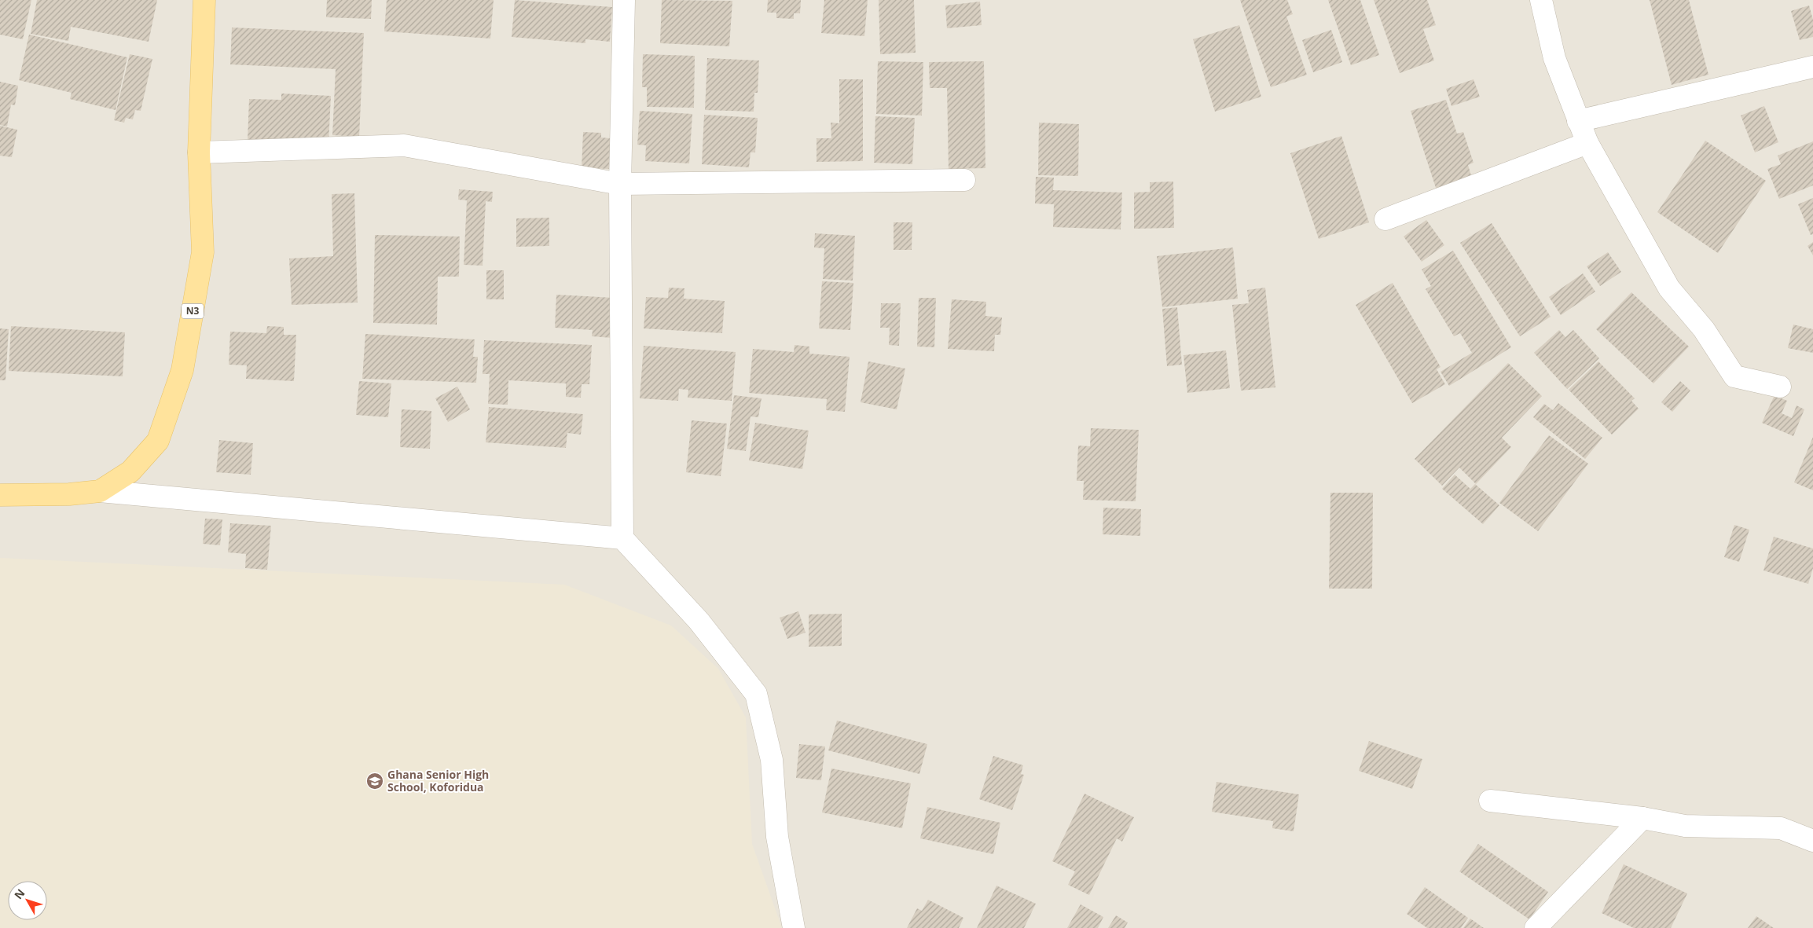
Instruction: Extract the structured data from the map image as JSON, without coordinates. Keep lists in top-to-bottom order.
{
  "streets": {
    "main road": ["N3"]
  },
  "places": {
    "school or university": ["Ghana Senior High School, Koforidua"]
  },
  "north": "top left"
}
